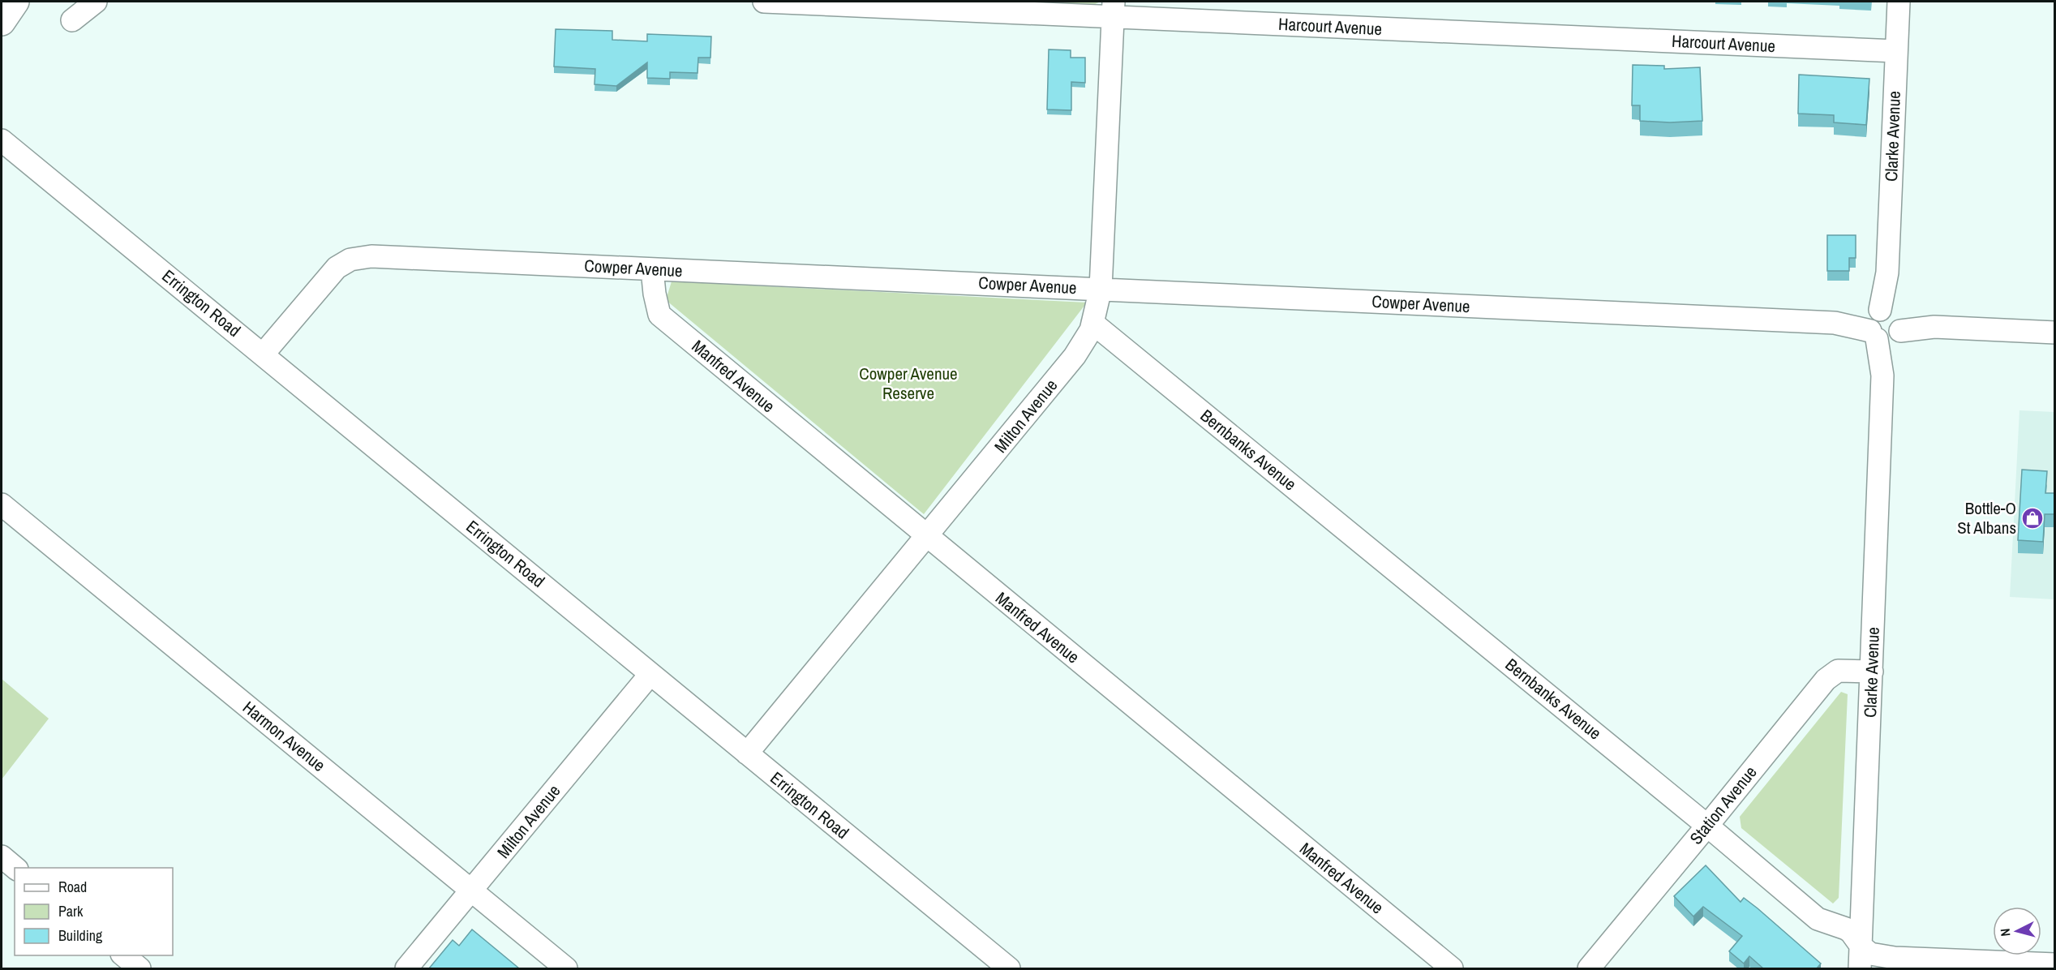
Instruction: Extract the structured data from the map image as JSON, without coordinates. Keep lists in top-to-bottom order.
{
  "streets": {
    "street": [
      "Harcourt Avenue",
      "Clarke Avenue",
      "Cowper Avenue",
      "Errington Road",
      "Manfred Avenue",
      "Milton Avenue",
      "Bernbanks Avenue",
      "Harmon Avenue",
      "Station Avenue"
    ]
  },
  "crossings": [
    ["Harcourt Avenue", "Clarke Avenue"],
    ["Harcourt Avenue", "Milton Avenue"],
    ["Clarke Avenue", "Cowper Avenue"],
    ["Clarke Avenue", "Bernbanks Avenue"],
    ["Clarke Avenue", "Station Avenue"],
    ["Cowper Avenue", "Errington Road"],
    ["Cowper Avenue", "Manfred Avenue"],
    ["Cowper Avenue", "Milton Avenue"],
    ["Errington Road", "Milton Avenue"],
    ["Manfred Avenue", "Milton Avenue"],
    ["Milton Avenue", "Bernbanks Avenue"],
    ["Milton Avenue", "Harmon Avenue"],
    ["Bernbanks Avenue", "Station Avenue"]
  ],
  "parks": ["Cowper Avenue Reserve"],
  "places": {
    "shop": ["Bottle-O St Albans"]
  },
  "legend": ["Road", "Park", "Building"],
  "north": "left"
}
